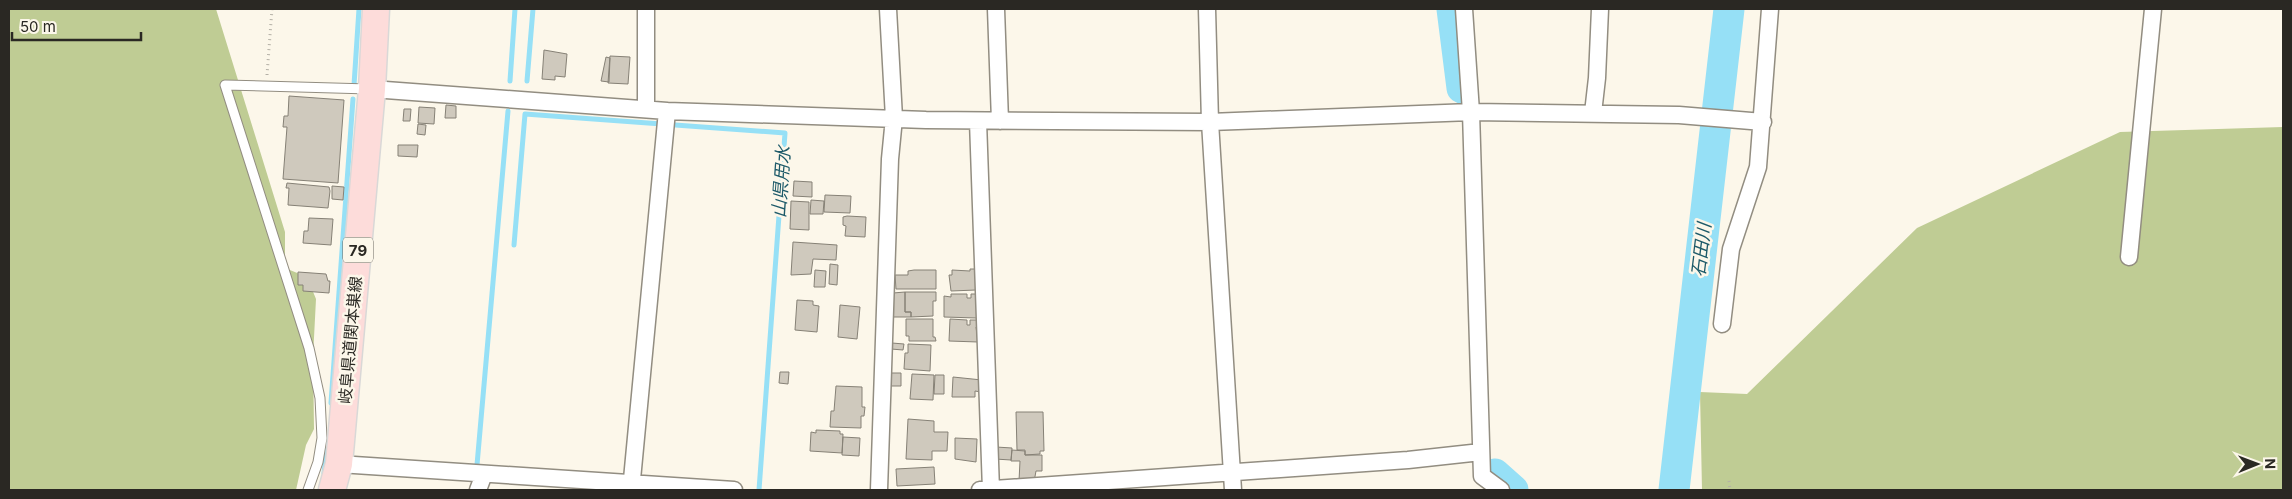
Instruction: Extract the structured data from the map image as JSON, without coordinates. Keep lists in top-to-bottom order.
{
  "streets": {
    "main road": ["79", "岐阜県道関本巣線"]
  },
  "water": ["山県用水", "石田川"],
  "scale_bar": "50 m",
  "north": "right"
}
